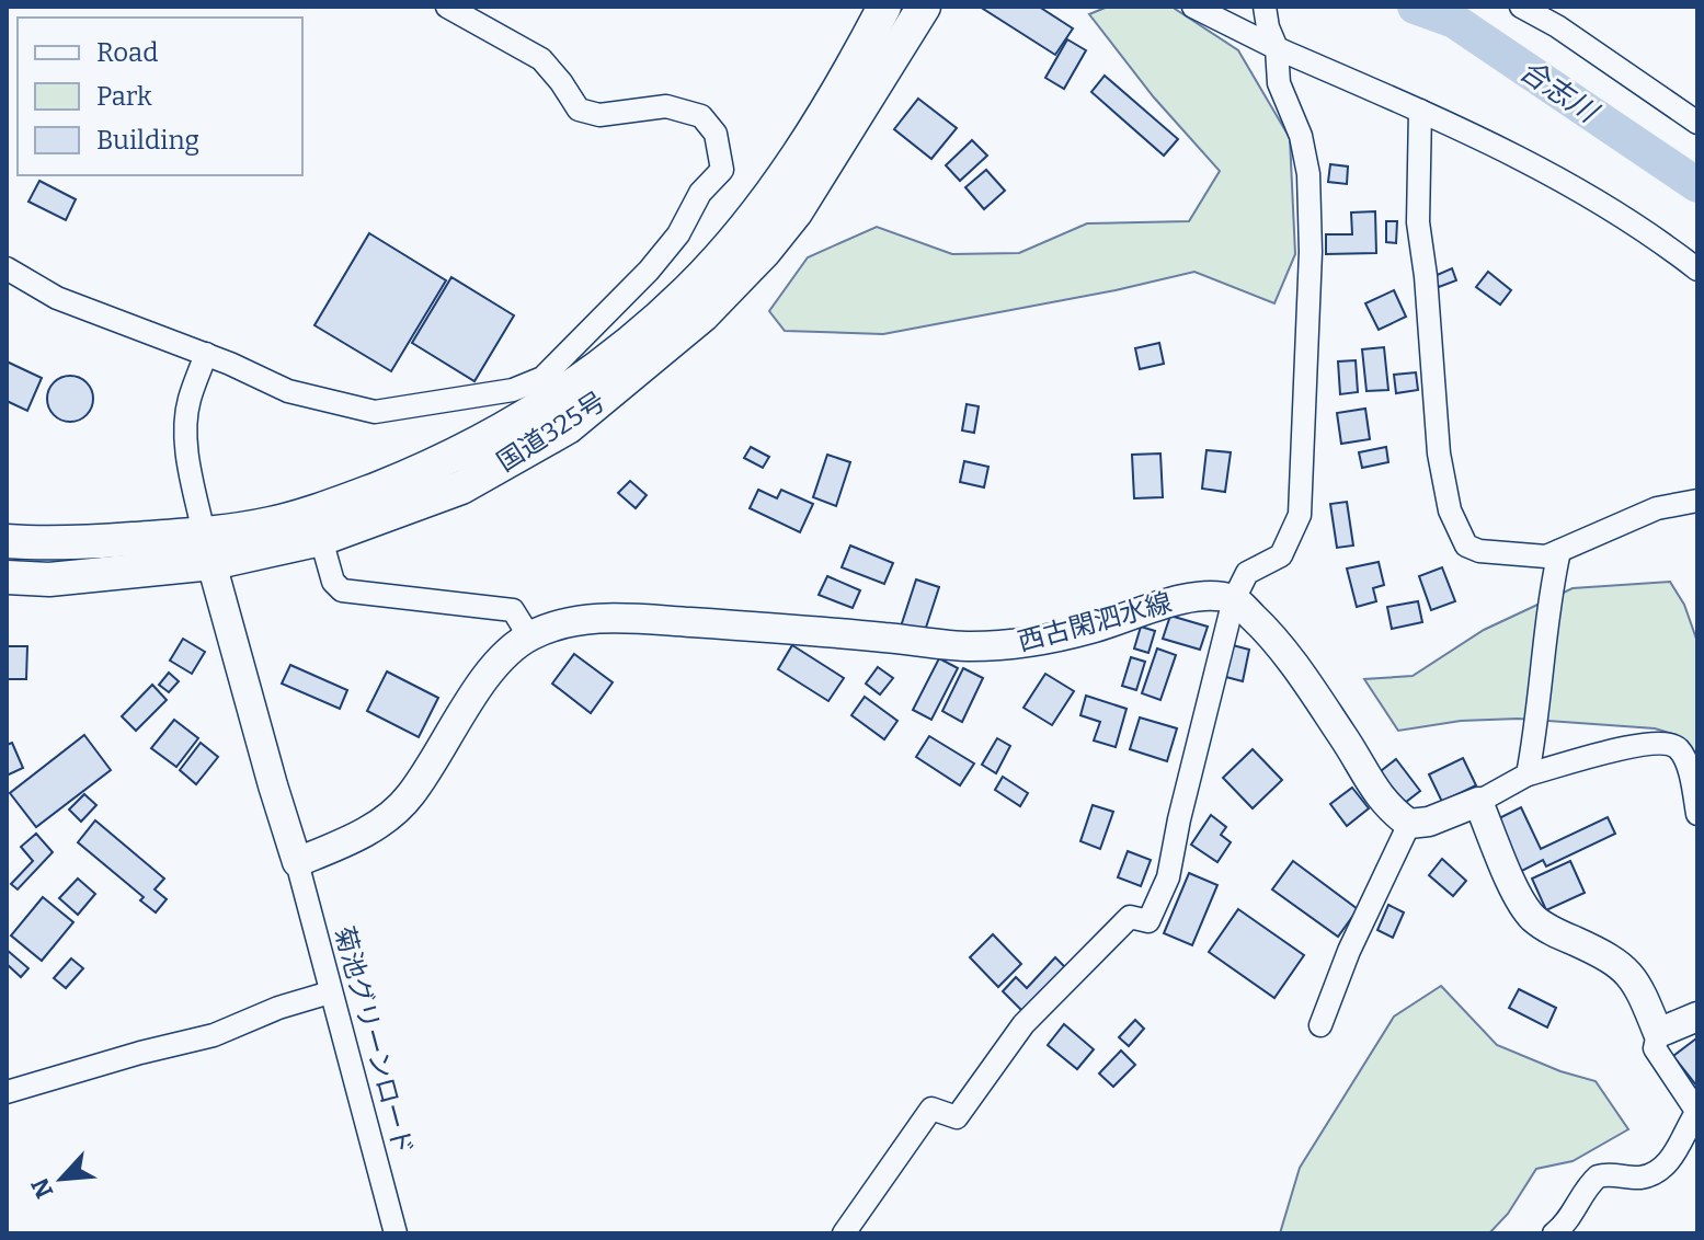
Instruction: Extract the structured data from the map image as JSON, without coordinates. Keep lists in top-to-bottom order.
{
  "streets": {
    "highway": ["国道325号"],
    "main road": ["西古閑泗水線"],
    "street": ["菊池グリーンロード"]
  },
  "crossings": [
    ["西古閑泗水線", "菊池グリーンロード"]
  ],
  "water": ["合志川"],
  "legend": ["Road", "Park", "Building"],
  "north": "bottom left"
}
